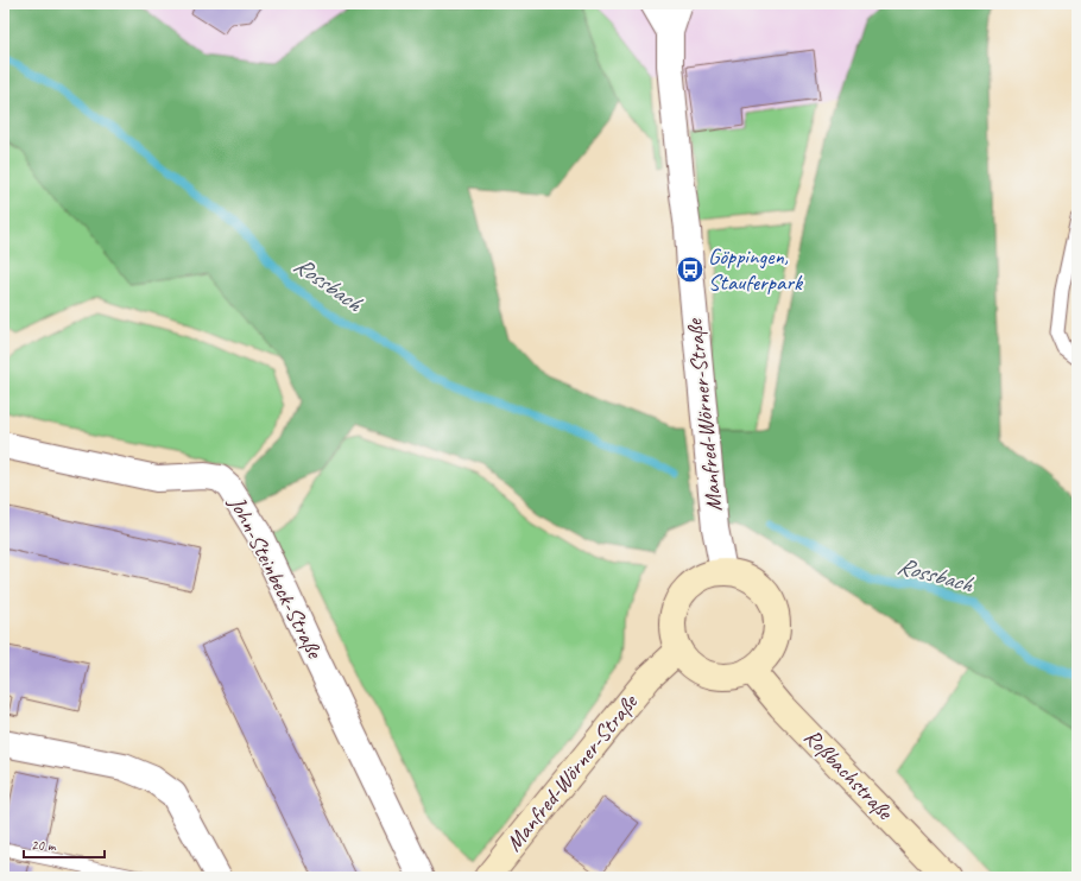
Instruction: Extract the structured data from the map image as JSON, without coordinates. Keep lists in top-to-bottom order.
{
  "streets": {
    "street": ["Manfred-Wörner-Straße", "John-Steinbeck-Straße", "Roßbachstraße"]
  },
  "crossings": [
    ["Manfred-Wörner-Straße", "Roßbachstraße"]
  ],
  "water": ["Rossbach"],
  "places": {
    "bus stop": ["Göppingen, Stauferpark"]
  },
  "scale_bar": "20 m"
}
